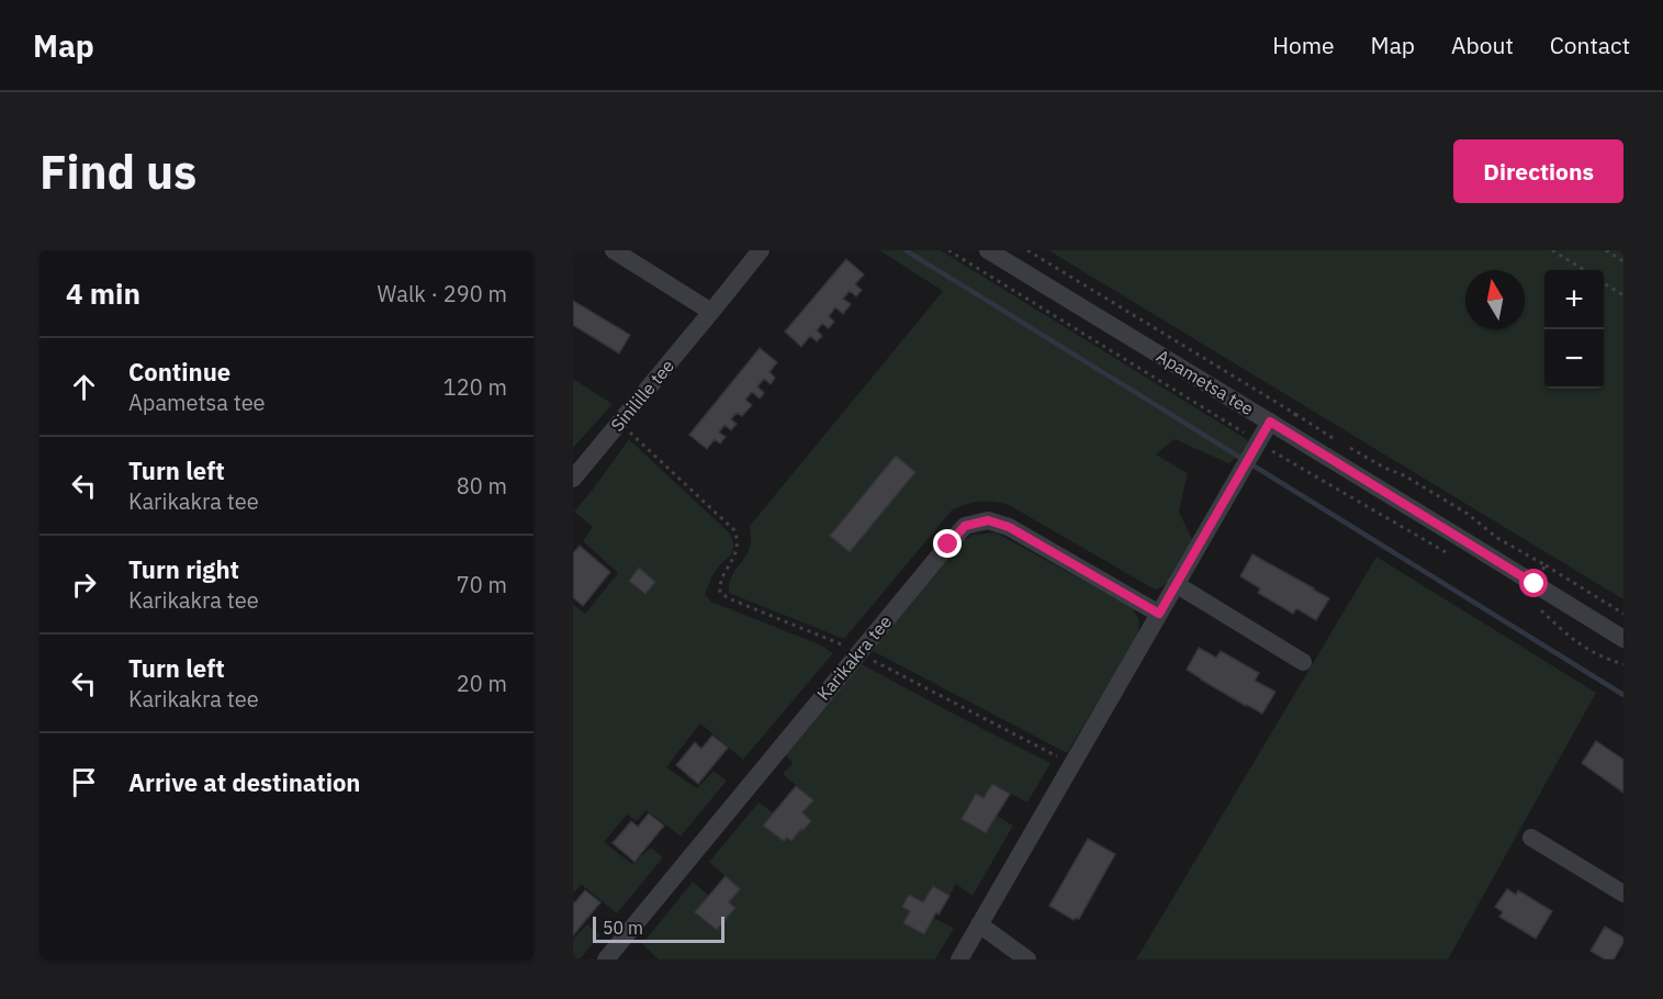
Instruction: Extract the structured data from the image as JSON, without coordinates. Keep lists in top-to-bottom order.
{
  "streets": {
    "street": ["Apametsa tee", "Sinilille tee", "Karikakra tee"]
  },
  "scale_bar": "50 m",
  "north": "top",
  "page": {
    "header": "Map",
    "nav": [
      "Home",
      "Map",
      "About",
      "Contact"
    ],
    "buttons": "Directions",
    "title": "Find us",
    "heading": ["4 min", "Walk · 290 m"],
    "map_buttons": ["+", "−"],
    "list": [
      ["Continue", "Apametsa tee", "120 m"],
      ["Turn left", "Karikakra tee", "80 m"],
      ["Turn right", "Karikakra tee", "70 m"],
      ["Turn left", "Karikakra tee", "20 m"],
      "Arrive at destination"
    ],
    "scale": "50 m"
  }
}
